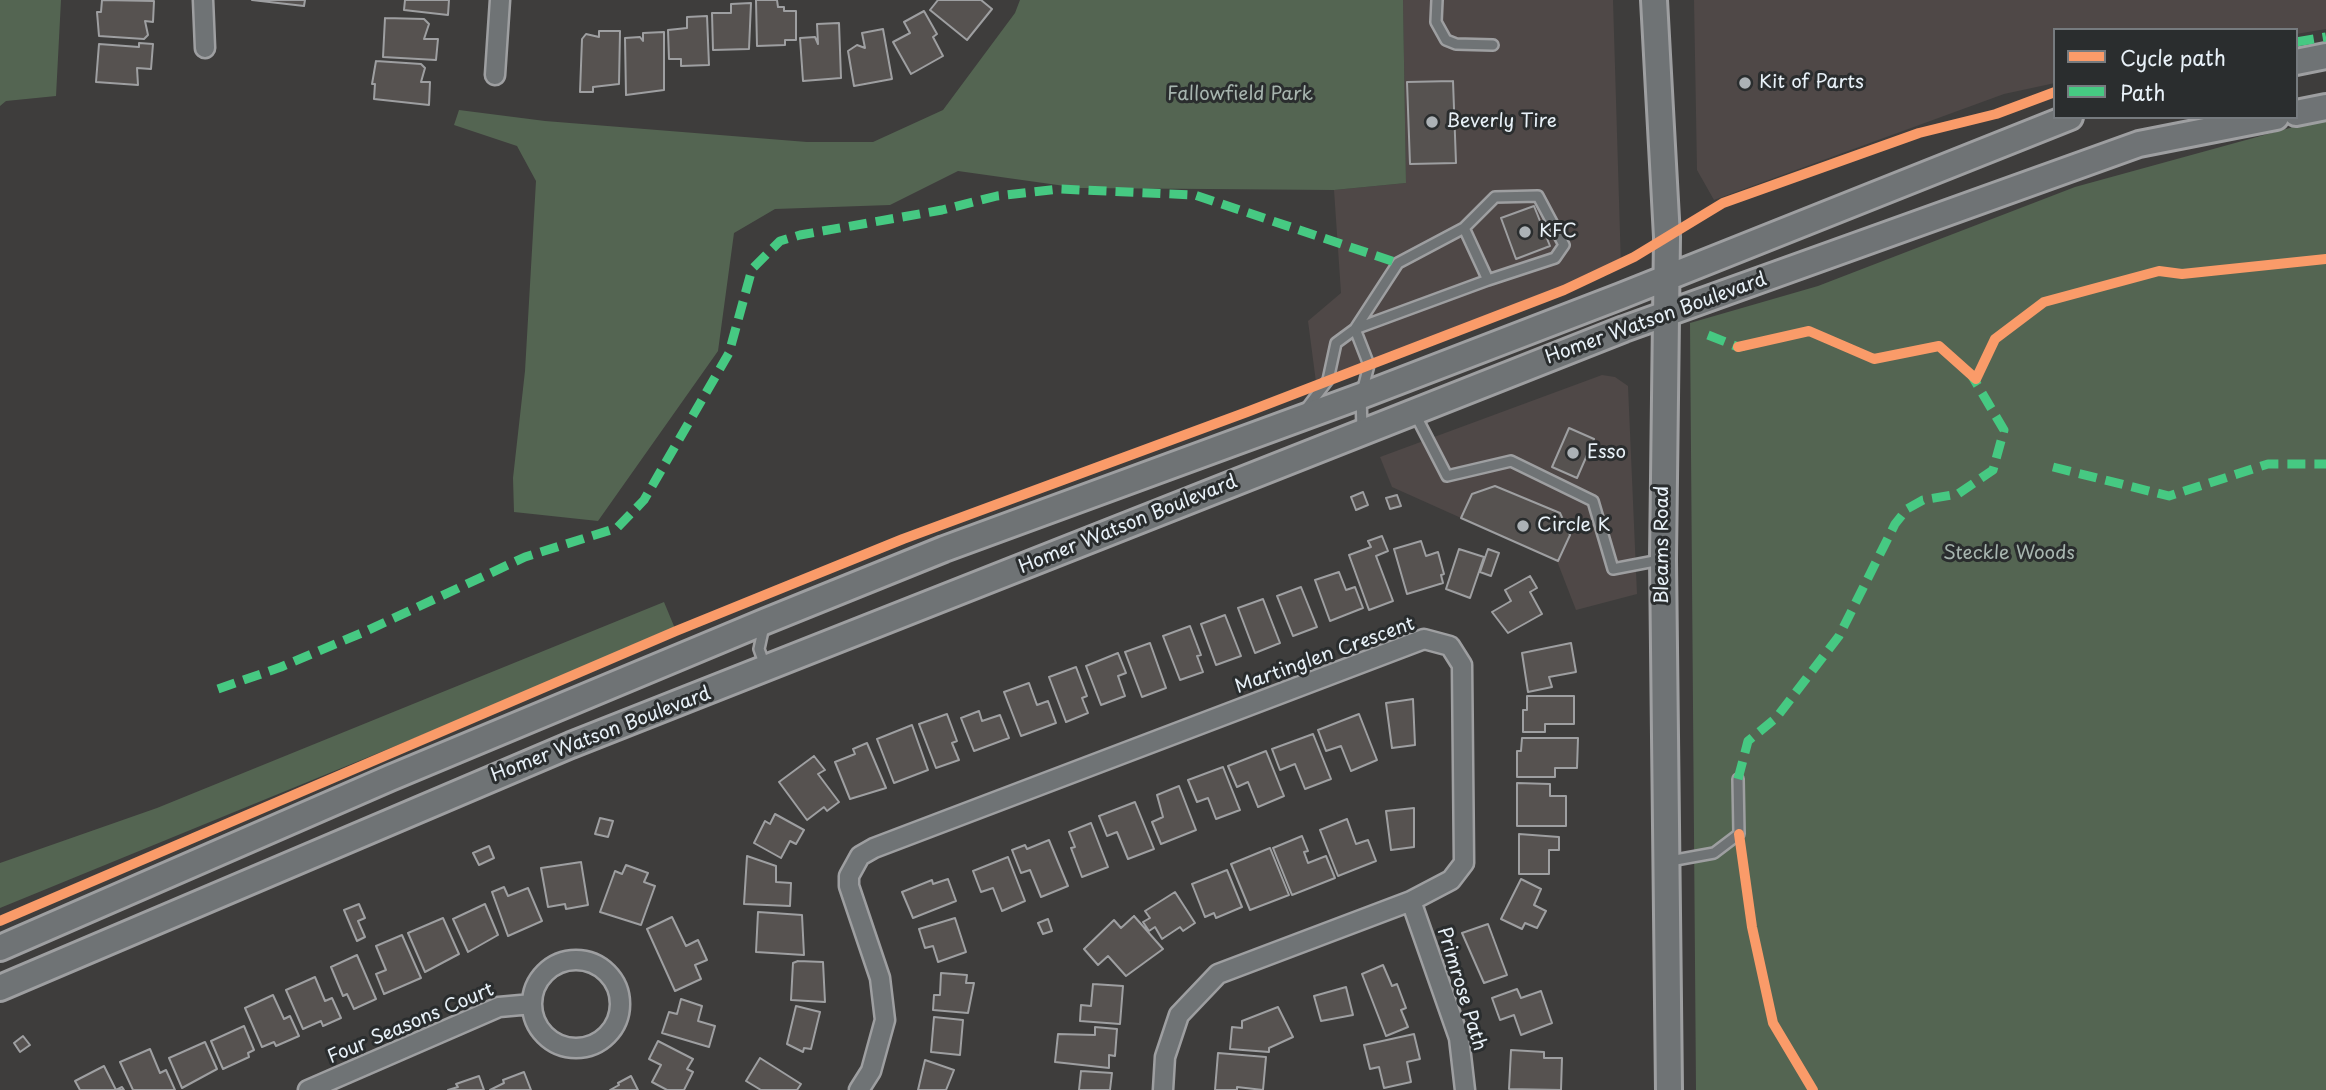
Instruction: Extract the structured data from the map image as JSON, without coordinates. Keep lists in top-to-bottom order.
{
  "streets": {
    "main road": ["Homer Watson Boulevard", "Bleams Road"],
    "street": ["Martinglen Crescent", "Primrose Path", "Four Seasons Court"]
  },
  "crossings": [
    ["Homer Watson Boulevard", "Bleams Road"],
    ["Martinglen Crescent", "Primrose Path"]
  ],
  "parks": ["Fallowfield Park", "Steckle Woods"],
  "places": [
    "Kit of Parts",
    "Beverly Tire",
    "KFC",
    "Esso",
    "Circle K"
  ],
  "legend": ["Cycle path", "Path"]
}
